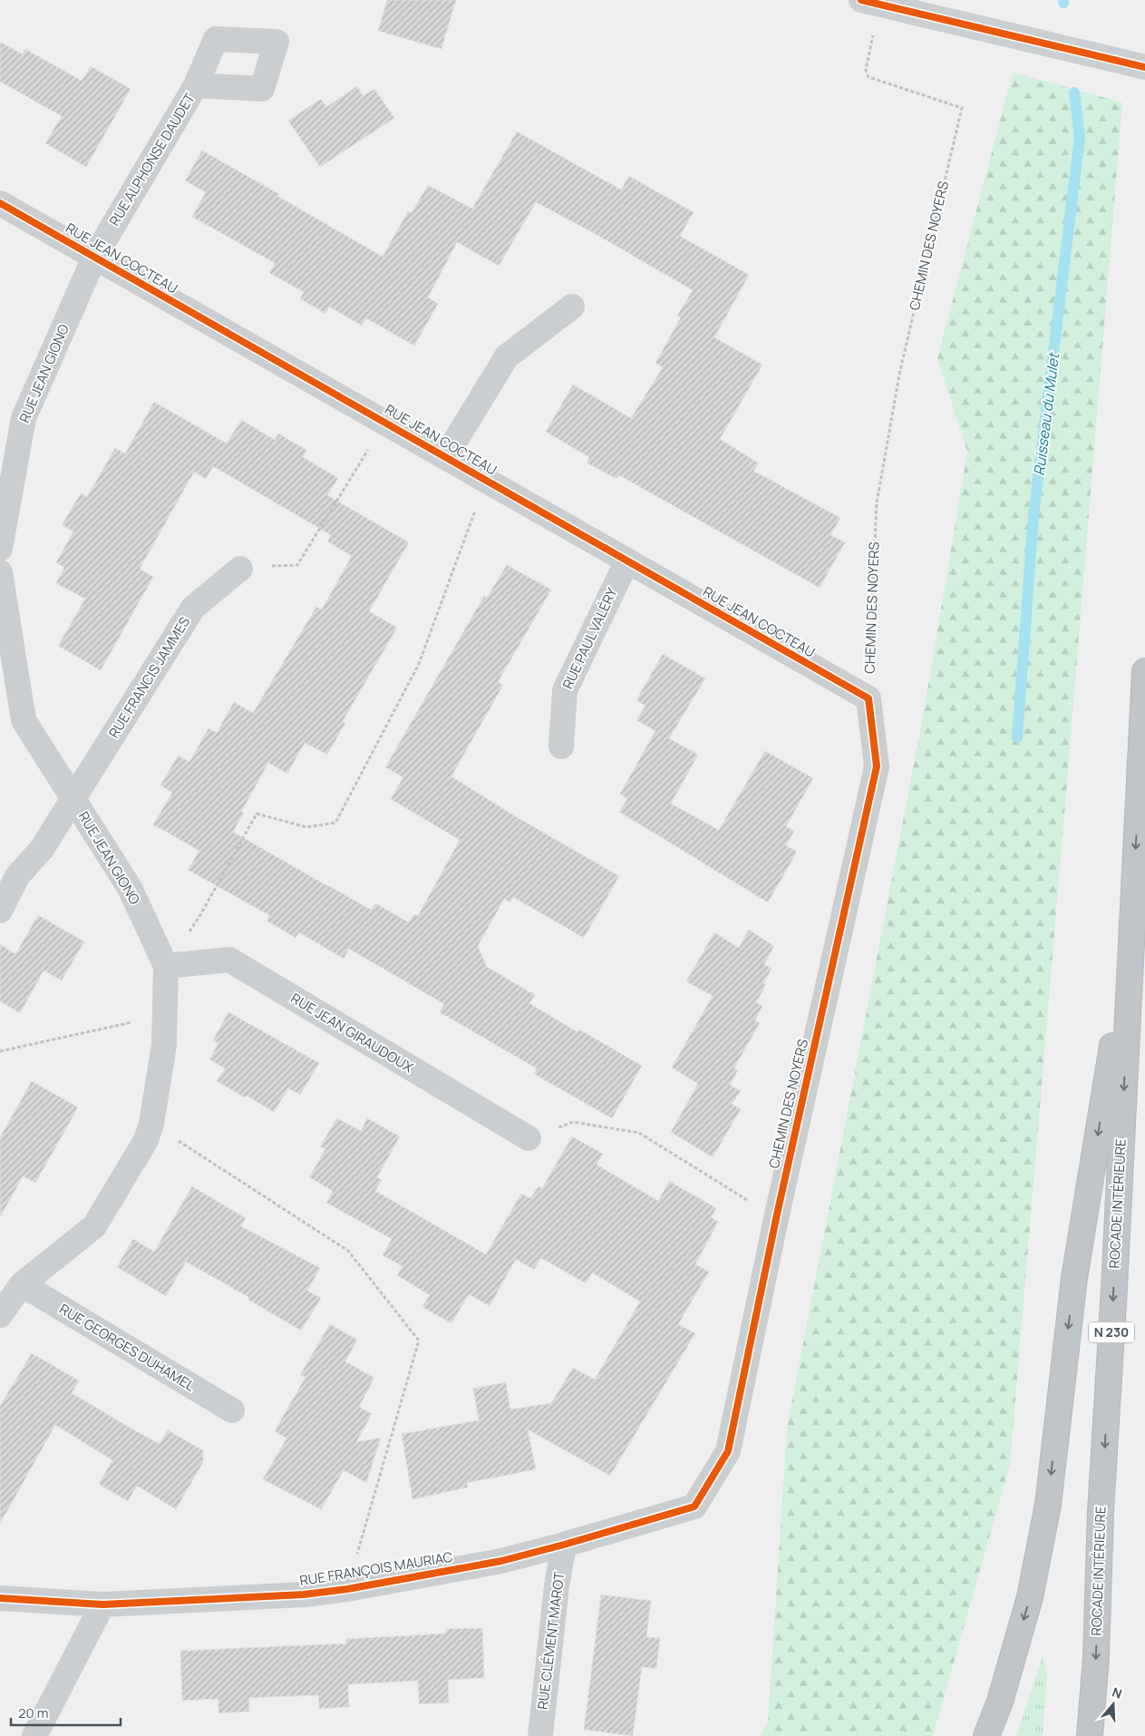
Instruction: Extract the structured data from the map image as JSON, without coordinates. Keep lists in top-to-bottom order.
{
  "streets": {
    "highway": ["ROCADE INTÉRIEURE", "N 230"],
    "street": [
      "RUE ALPHONSE DAUDET",
      "CHEMIN DES NOYERS",
      "RUE JEAN COCTEAU",
      "RUE JEAN GIONO",
      "RUE PAUL VALÉRY",
      "RUE FRANCIS JAMMES",
      "RUE JEAN GIRAUDOUX",
      "RUE GEORGES DUHAMEL",
      "RUE FRANÇOIS MAURIAC",
      "RUE CLÉMENT MAROT"
    ]
  },
  "crossings": [
    ["RUE ALPHONSE DAUDET", "RUE JEAN COCTEAU"],
    ["RUE ALPHONSE DAUDET", "RUE JEAN GIONO"],
    ["CHEMIN DES NOYERS", "RUE JEAN COCTEAU"],
    ["CHEMIN DES NOYERS", "RUE FRANÇOIS MAURIAC"],
    ["RUE JEAN COCTEAU", "RUE JEAN GIONO"],
    ["RUE JEAN COCTEAU", "RUE PAUL VALÉRY"],
    ["RUE JEAN GIONO", "RUE FRANCIS JAMMES"],
    ["RUE JEAN GIONO", "RUE JEAN GIRAUDOUX"],
    ["RUE JEAN GIONO", "RUE GEORGES DUHAMEL"],
    ["RUE FRANÇOIS MAURIAC", "RUE CLÉMENT MAROT"]
  ],
  "water": ["Ruisseau du Mulet"],
  "scale_bar": "20 m",
  "north": "top"
}
